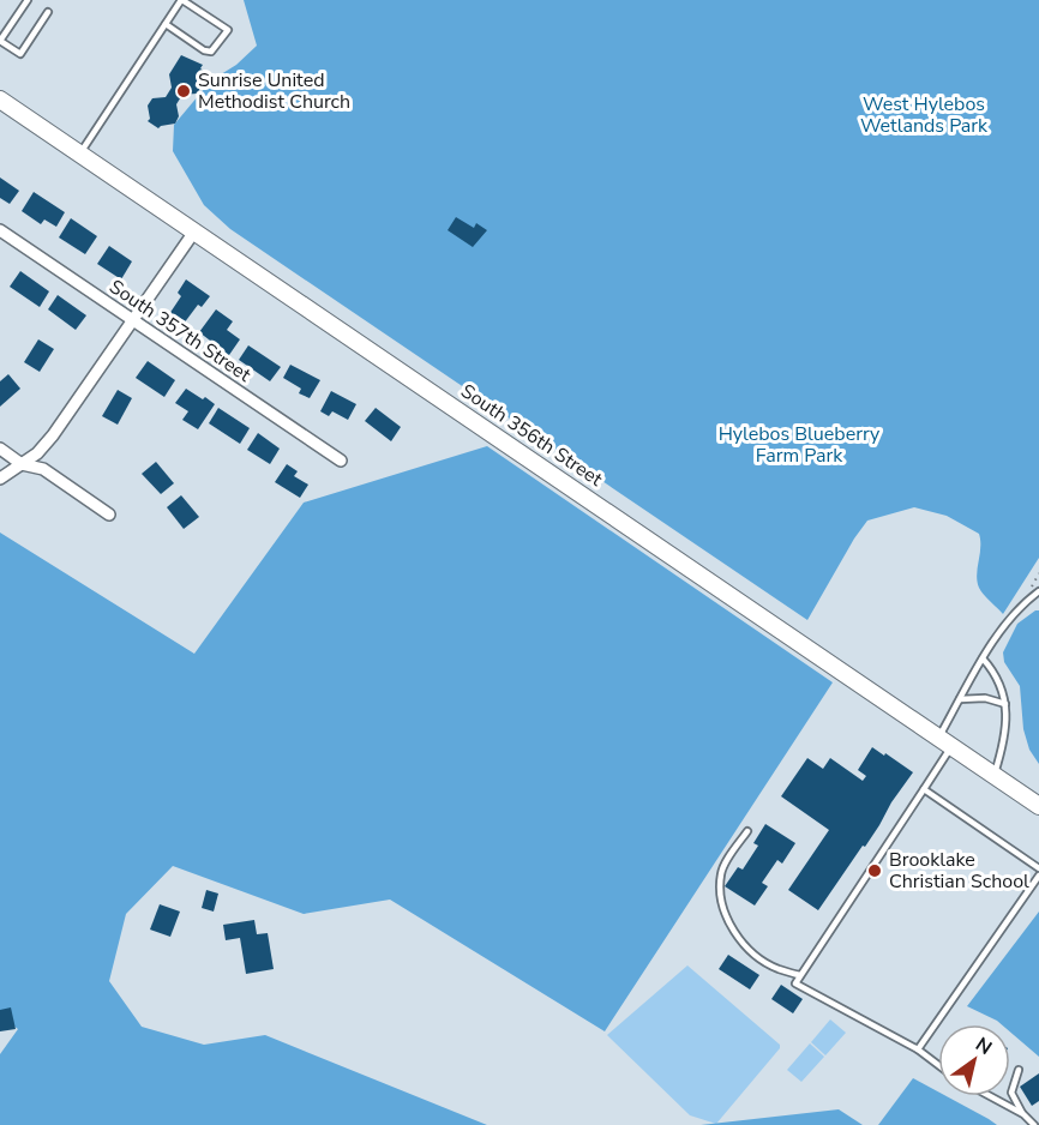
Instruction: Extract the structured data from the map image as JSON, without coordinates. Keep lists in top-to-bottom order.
{
  "streets": {
    "main road": ["South 356th Street"],
    "street": ["South 357th Street"]
  },
  "parks": ["West Hylebos Wetlands Park", "Hylebos Blueberry Farm Park"],
  "places": ["Sunrise United Methodist Church", "Brooklake Christian School"],
  "north": "top right"
}
